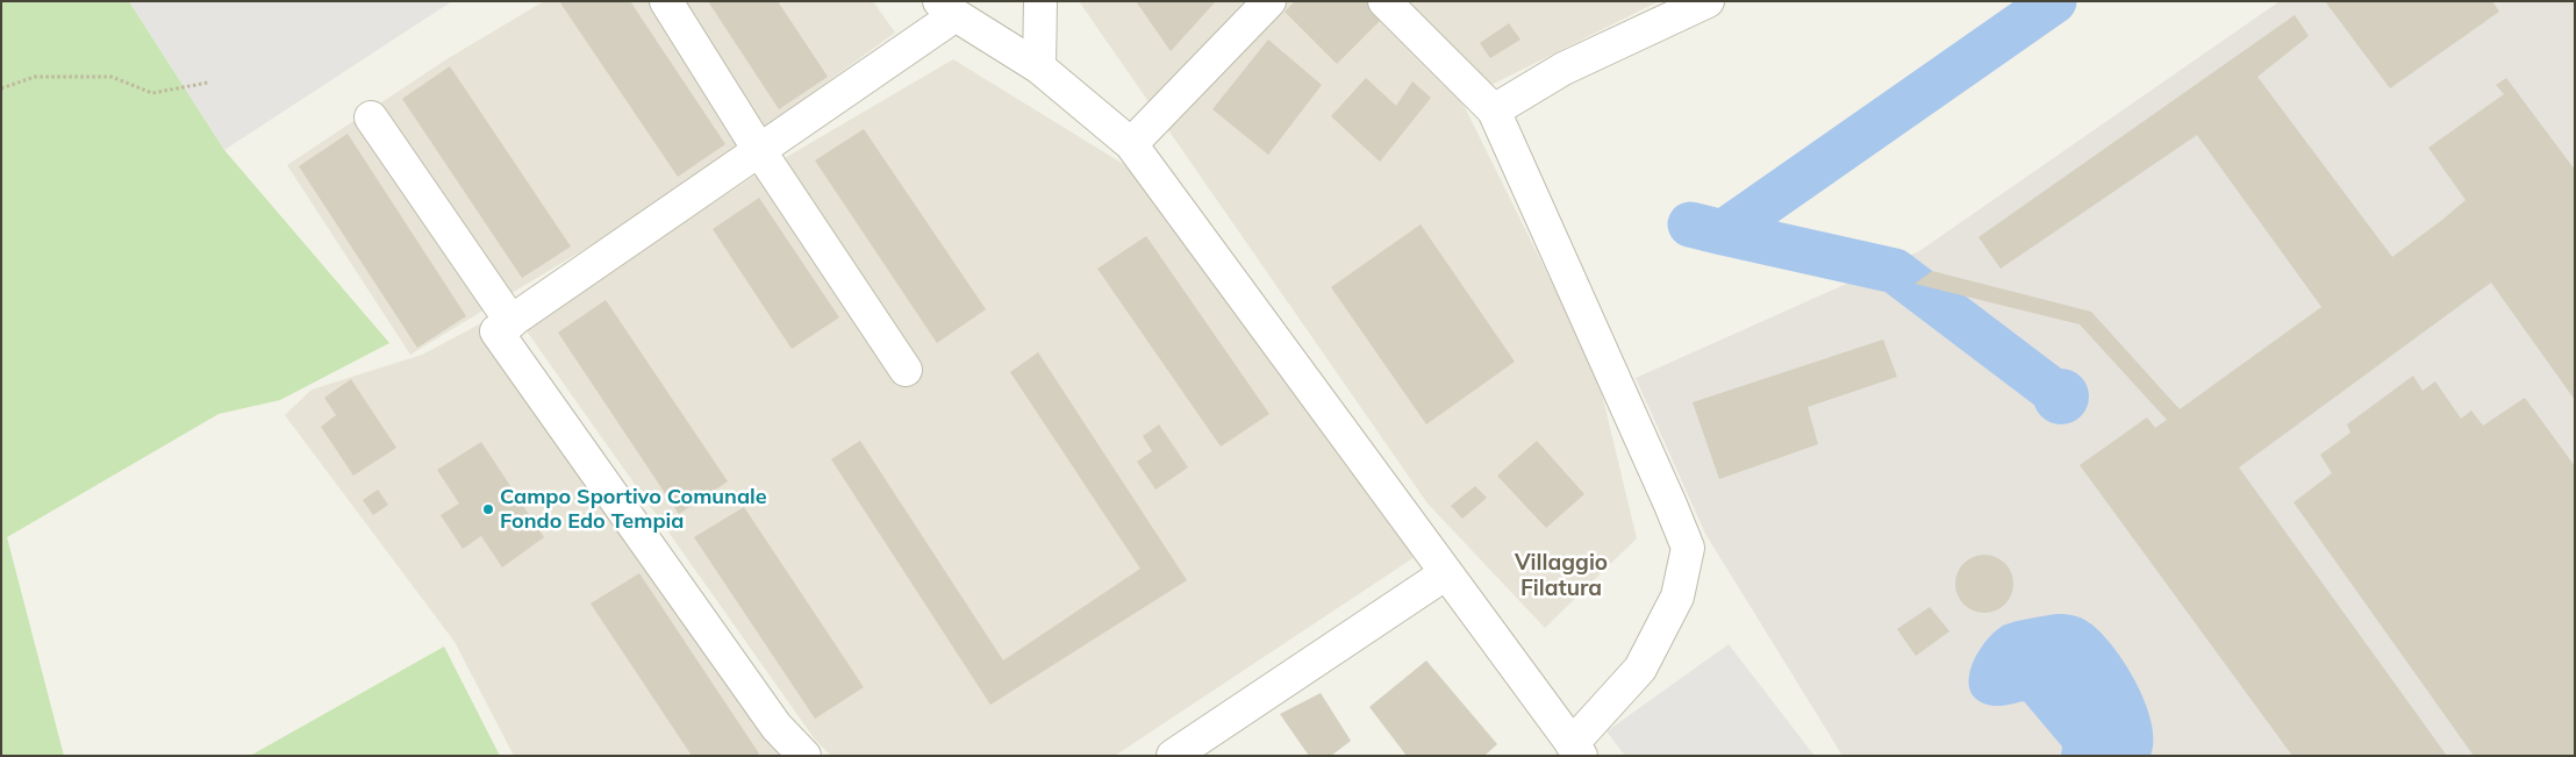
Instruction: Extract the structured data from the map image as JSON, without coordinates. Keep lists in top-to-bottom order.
{
  "districts": ["Villaggio Filatura"],
  "places": ["Campo Sportivo Comunale Fondo Edo Tempia"]
}
